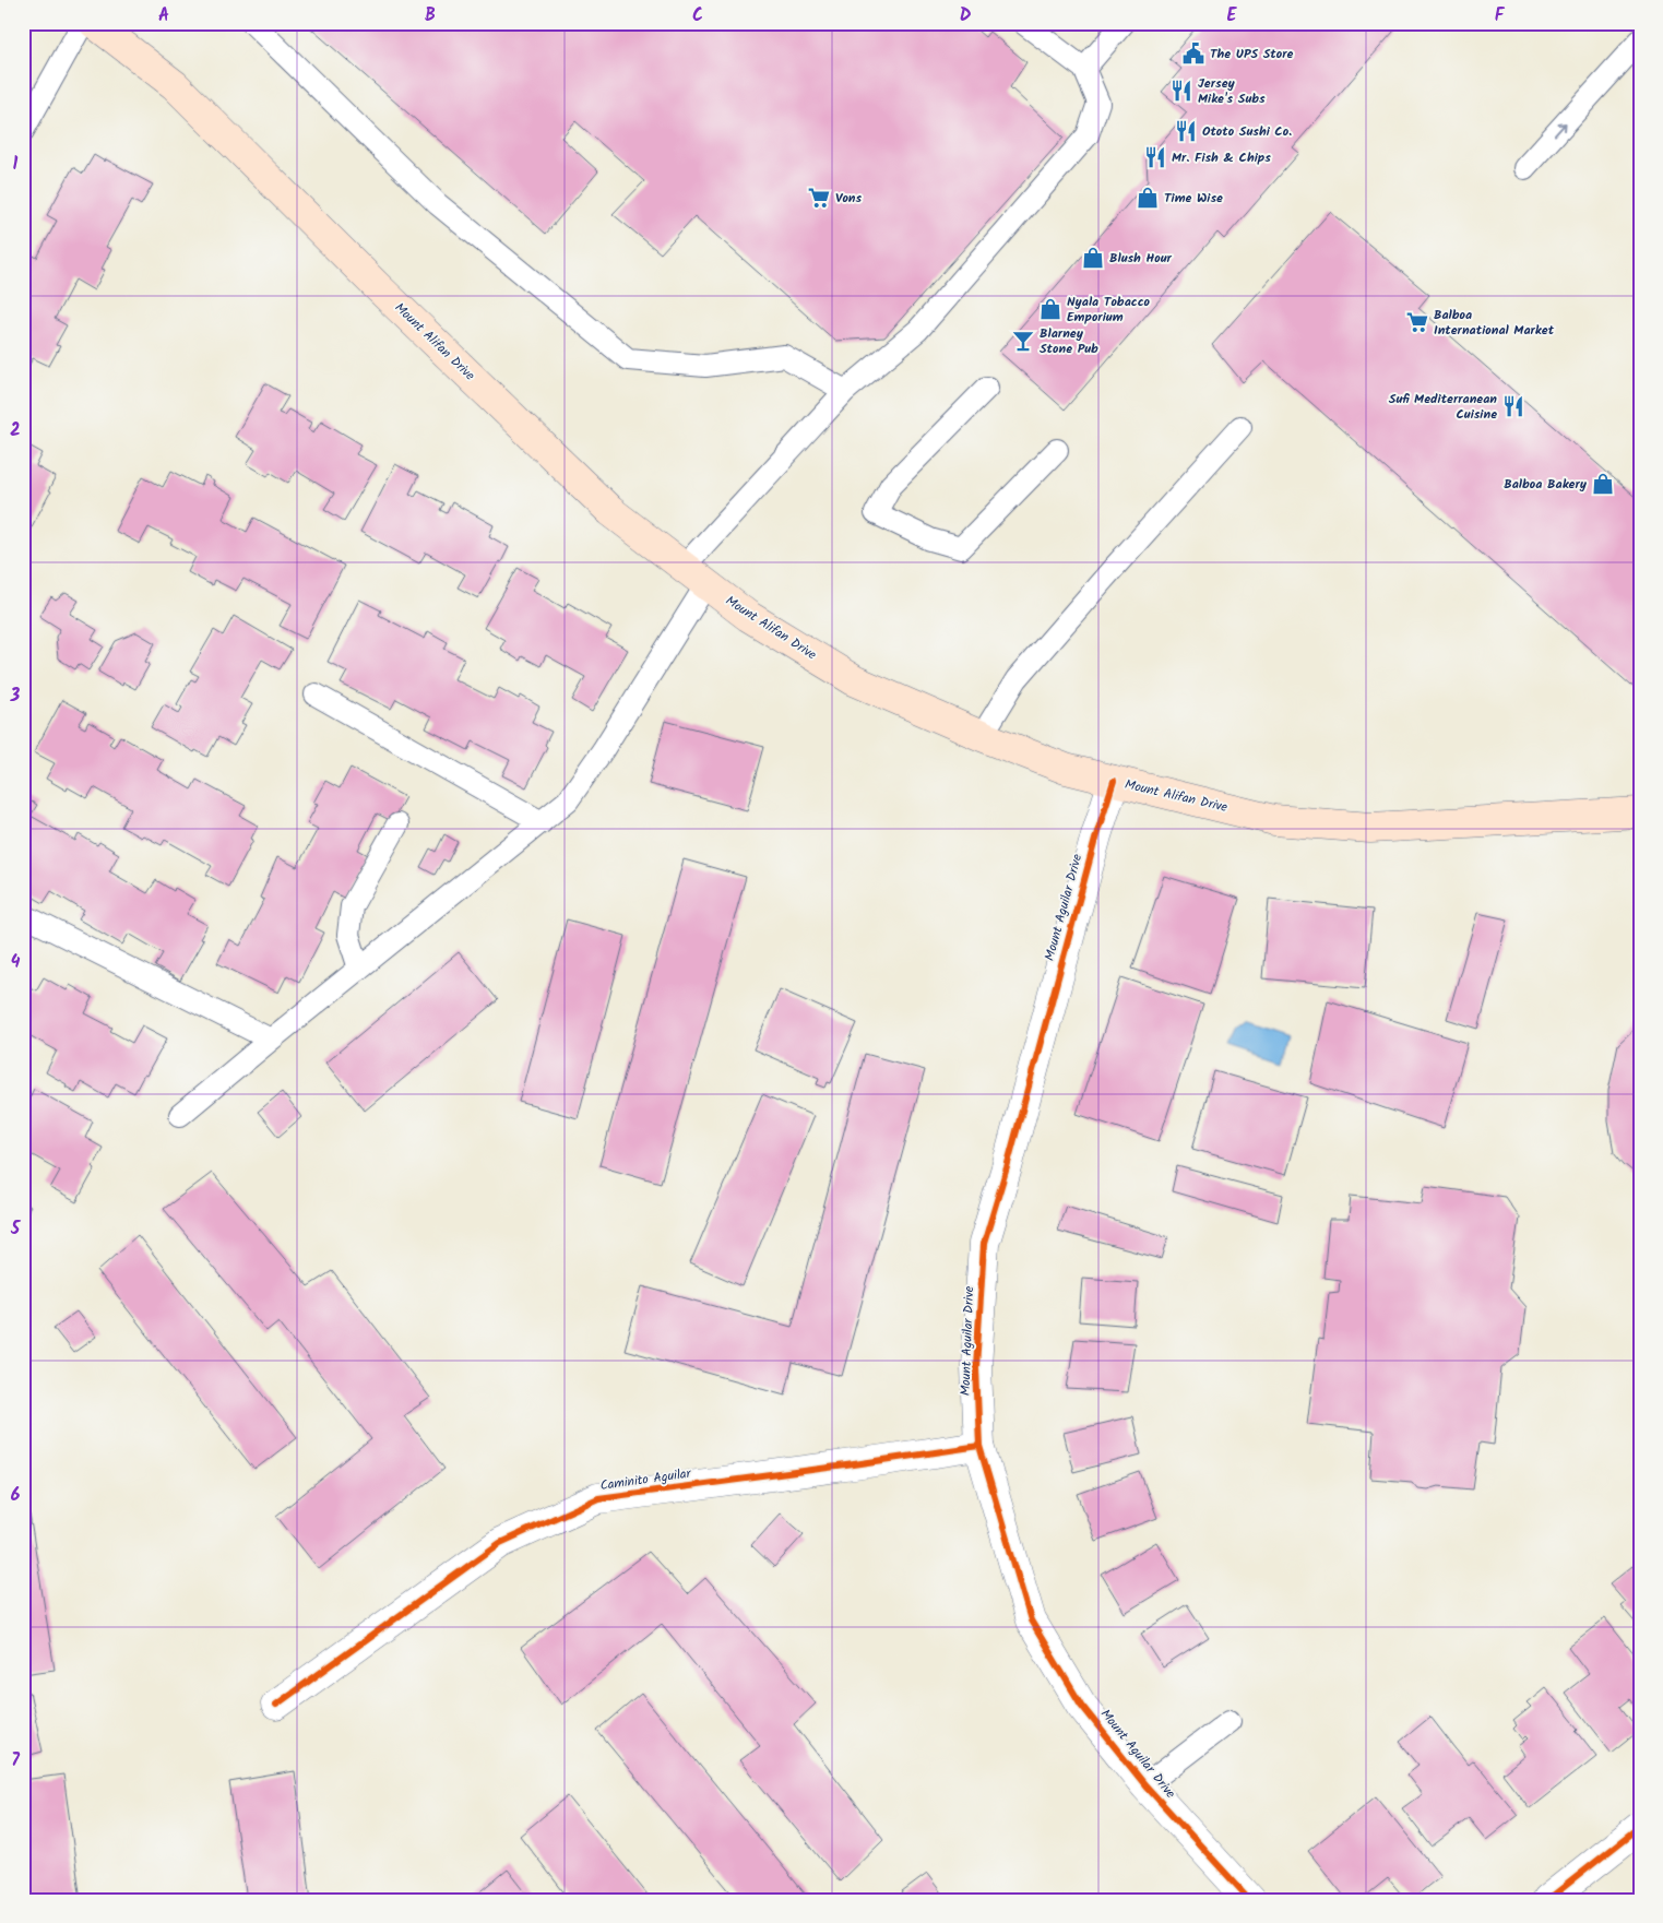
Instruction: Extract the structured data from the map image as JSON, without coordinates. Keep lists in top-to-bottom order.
{
  "streets": {
    "main road": ["Mount Alifan Drive"],
    "street": ["Mount Aguilar Drive", "Caminito Aguilar"]
  },
  "crossings": [
    ["Mount Alifan Drive", "Mount Aguilar Drive"],
    ["Mount Aguilar Drive", "Caminito Aguilar"]
  ],
  "places": {
    "public building": ["The UPS Store"],
    "restaurant": [
      "Jersey Mike's Subs",
      "Ototo Sushi Co.",
      "Mr. Fish & Chips",
      "Sufi Mediterranean Cuisine"
    ],
    "supermarket": ["Vons", "Balboa International Market"],
    "shop": [
      "Time Wise",
      "Blush Hour",
      "Nyala Tobacco Emporium",
      "Balboa Bakery"
    ],
    "bar": ["Blarney Stone Pub"]
  },
  "grid": {
    "columns": [
      "A",
      "B",
      "C",
      "D",
      "E",
      "F"
    ],
    "rows": [
      "1",
      "2",
      "3",
      "4",
      "5",
      "6",
      "7"
    ]
  }
}
